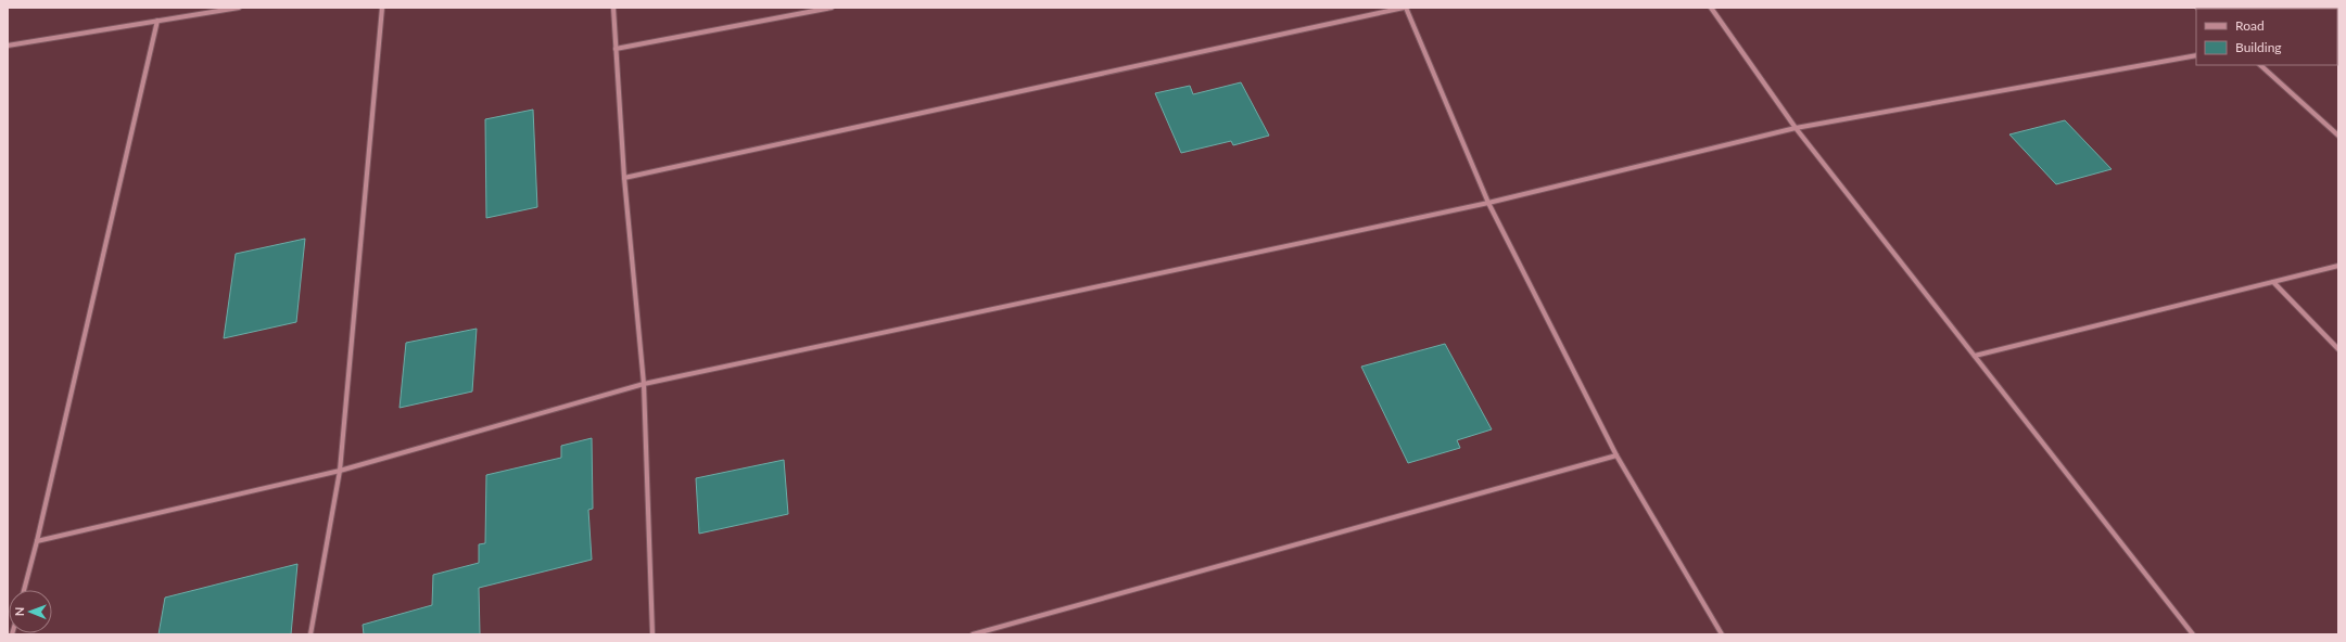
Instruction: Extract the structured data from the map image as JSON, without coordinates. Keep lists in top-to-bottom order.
{
  "legend": ["Road", "Building"],
  "north": "left"
}
